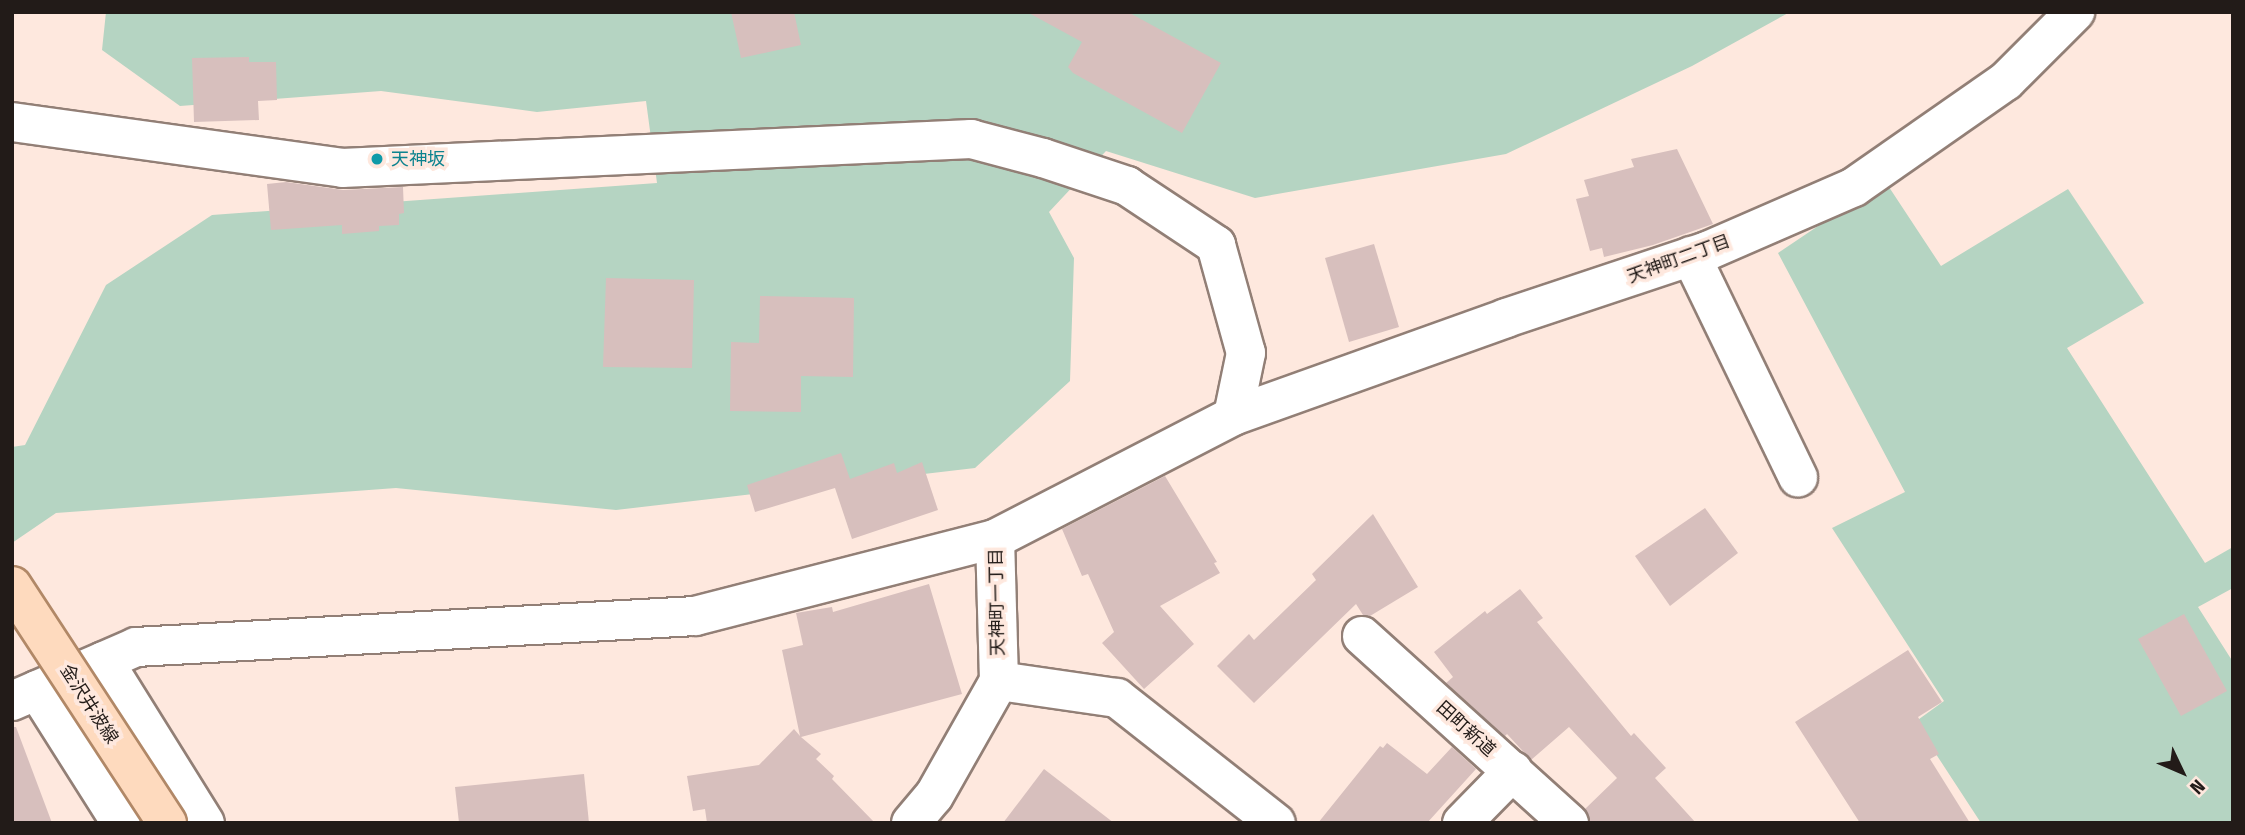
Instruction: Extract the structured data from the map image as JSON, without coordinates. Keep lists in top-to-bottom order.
{
  "streets": {
    "main road": ["金沢井波線"],
    "street": ["天神町二丁目", "天神町一丁目", "田町新道"]
  },
  "crossings": [
    ["天神町二丁目", "天神町一丁目"]
  ],
  "places": ["天神坂"],
  "north": "bottom right"
}
